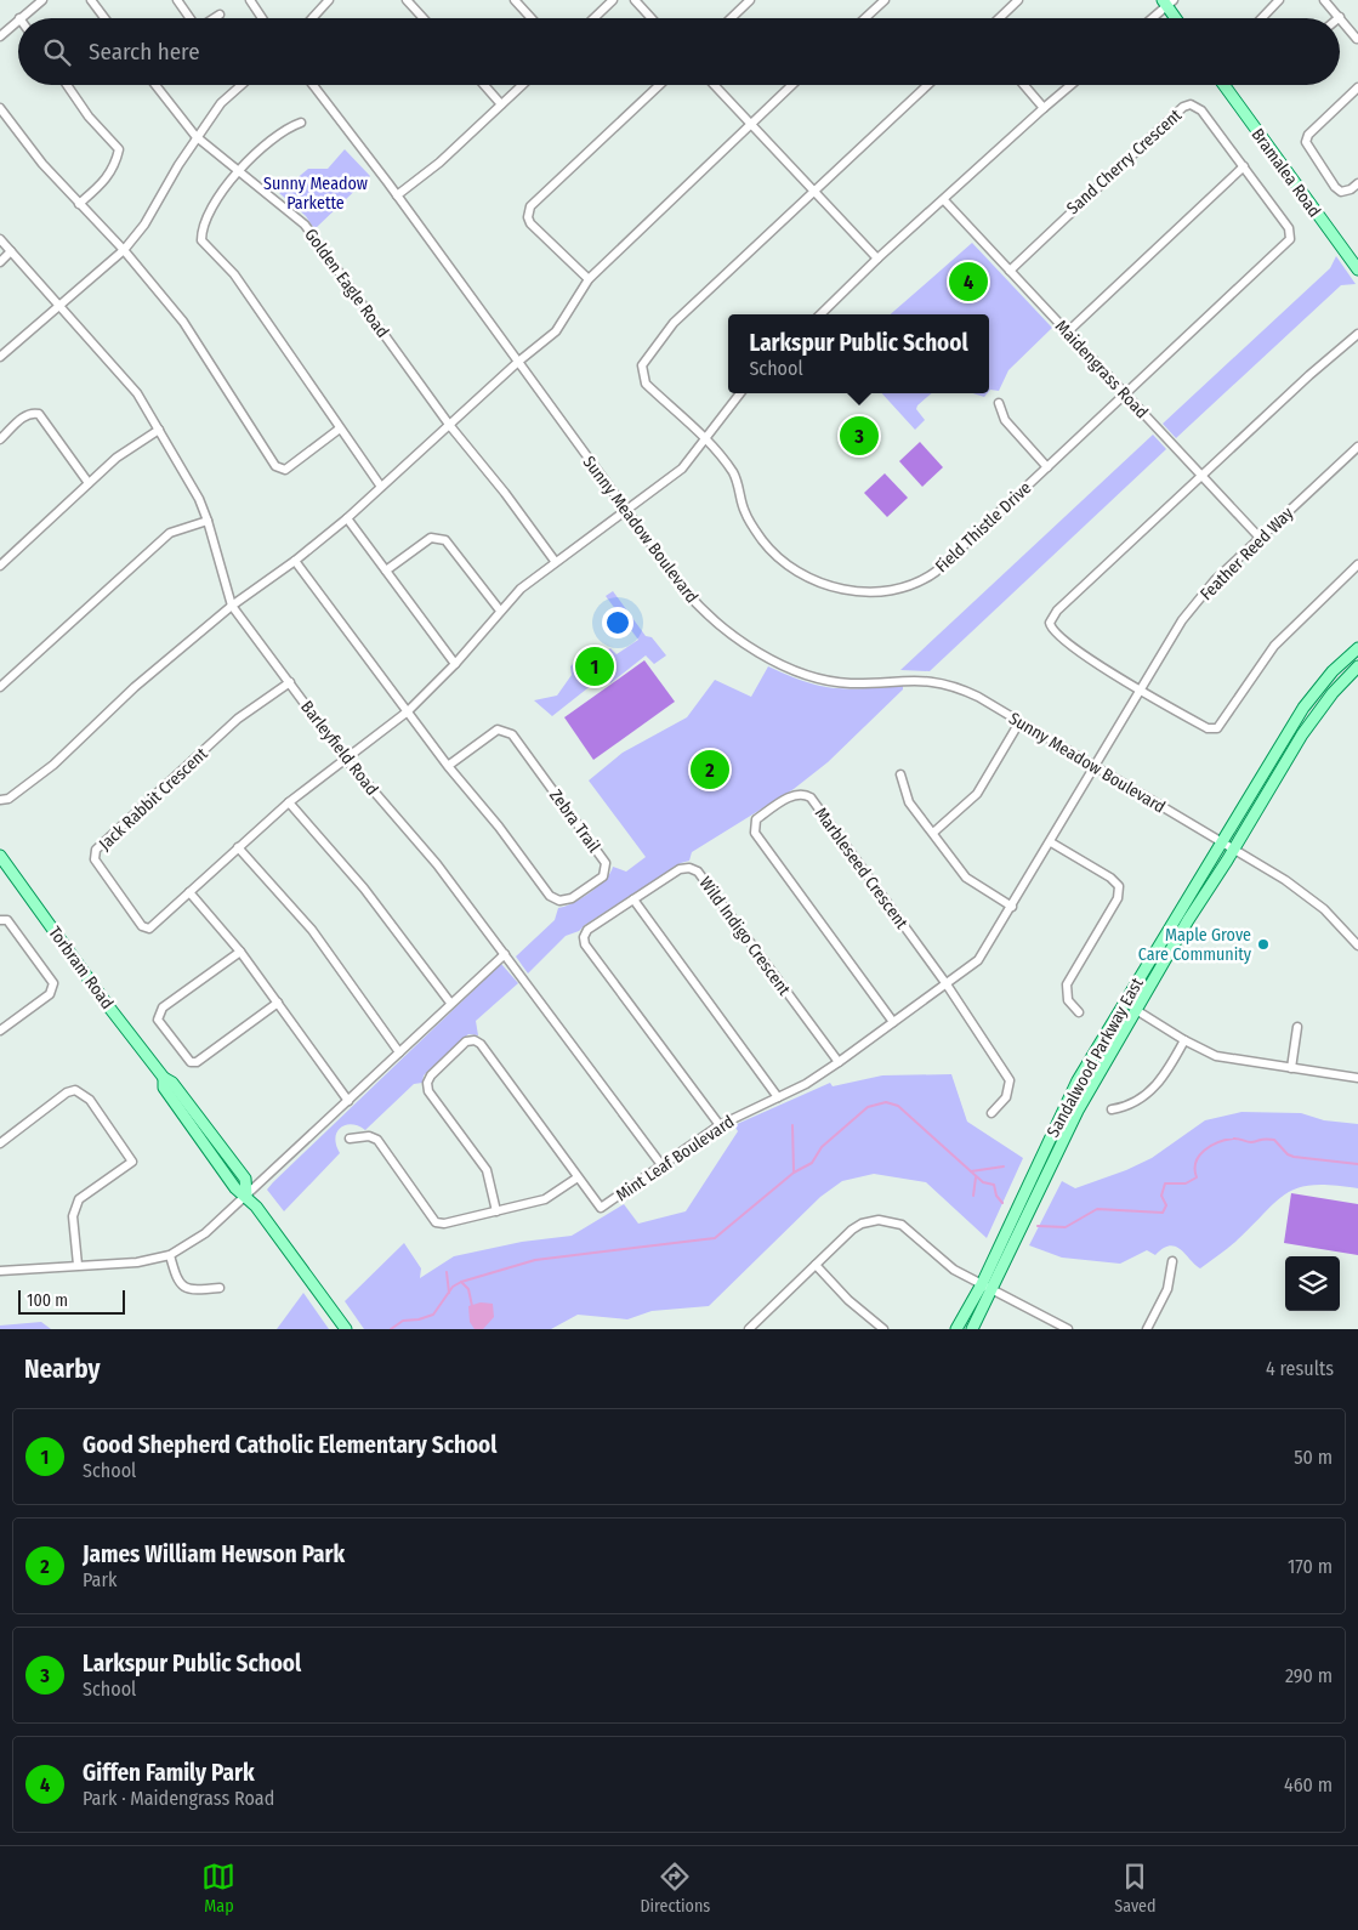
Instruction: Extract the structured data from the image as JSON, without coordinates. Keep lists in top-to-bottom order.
{
  "streets": {
    "main road": ["Bramalea Road", "Torbram Road", "Sandalwood Parkway East"],
    "street": [
      "Sand Cherry Crescent",
      "Golden Eagle Road",
      "Maidengrass Road",
      "Field Thistle Drive",
      "Sunny Meadow Boulevard",
      "Feather Reed Way",
      "Barleyfield Road",
      "Jack Rabbit Crescent",
      "Zebra Trail",
      "Marbleseed Crescent",
      "Wild Indigo Crescent",
      "Mint Leaf Boulevard"
    ]
  },
  "crossings": [
    ["Sand Cherry Crescent", "Maidengrass Road"],
    ["Sand Cherry Crescent", "Field Thistle Drive"],
    ["Golden Eagle Road", "Jack Rabbit Crescent"],
    ["Maidengrass Road", "Field Thistle Drive"],
    ["Maidengrass Road", "Feather Reed Way"],
    ["Field Thistle Drive", "Jack Rabbit Crescent"],
    ["Sunny Meadow Boulevard", "Feather Reed Way"],
    ["Sunny Meadow Boulevard", "Jack Rabbit Crescent"],
    ["Sunny Meadow Boulevard", "Sandalwood Parkway East"],
    ["Sunny Meadow Boulevard", "Mint Leaf Boulevard"],
    ["Feather Reed Way", "Mint Leaf Boulevard"],
    ["Barleyfield Road", "Jack Rabbit Crescent"],
    ["Barleyfield Road", "Mint Leaf Boulevard"],
    ["Jack Rabbit Crescent", "Zebra Trail"],
    ["Marbleseed Crescent", "Mint Leaf Boulevard"],
    ["Wild Indigo Crescent", "Mint Leaf Boulevard"]
  ],
  "parks": ["Sunny Meadow Parkette"],
  "places": ["Maple Grove Care Community"],
  "scale_bar": "100 m",
  "page": {
    "search": "Search here",
    "pins": [
      "4",
      "3",
      "1",
      "2"
    ],
    "popup": ["Larkspur Public School", "School"],
    "scale": "100 m",
    "heading": ["Nearby", "4 results"],
    "list": [
      {
        "mark": "1",
        "name": "Good Shepherd Catholic Elementary School",
        "note": "School",
        "value": "50 m"
      },
      {
        "mark": "2",
        "name": "James William Hewson Park",
        "note": "Park",
        "value": "170 m"
      },
      {
        "mark": "3",
        "name": "Larkspur Public School",
        "note": "School",
        "value": "290 m"
      },
      {
        "mark": "4",
        "name": "Giffen Family Park",
        "note": "Park · Maidengrass Road",
        "value": "460 m"
      }
    ],
    "nav": ["Map", "Directions", "Saved"]
  }
}
